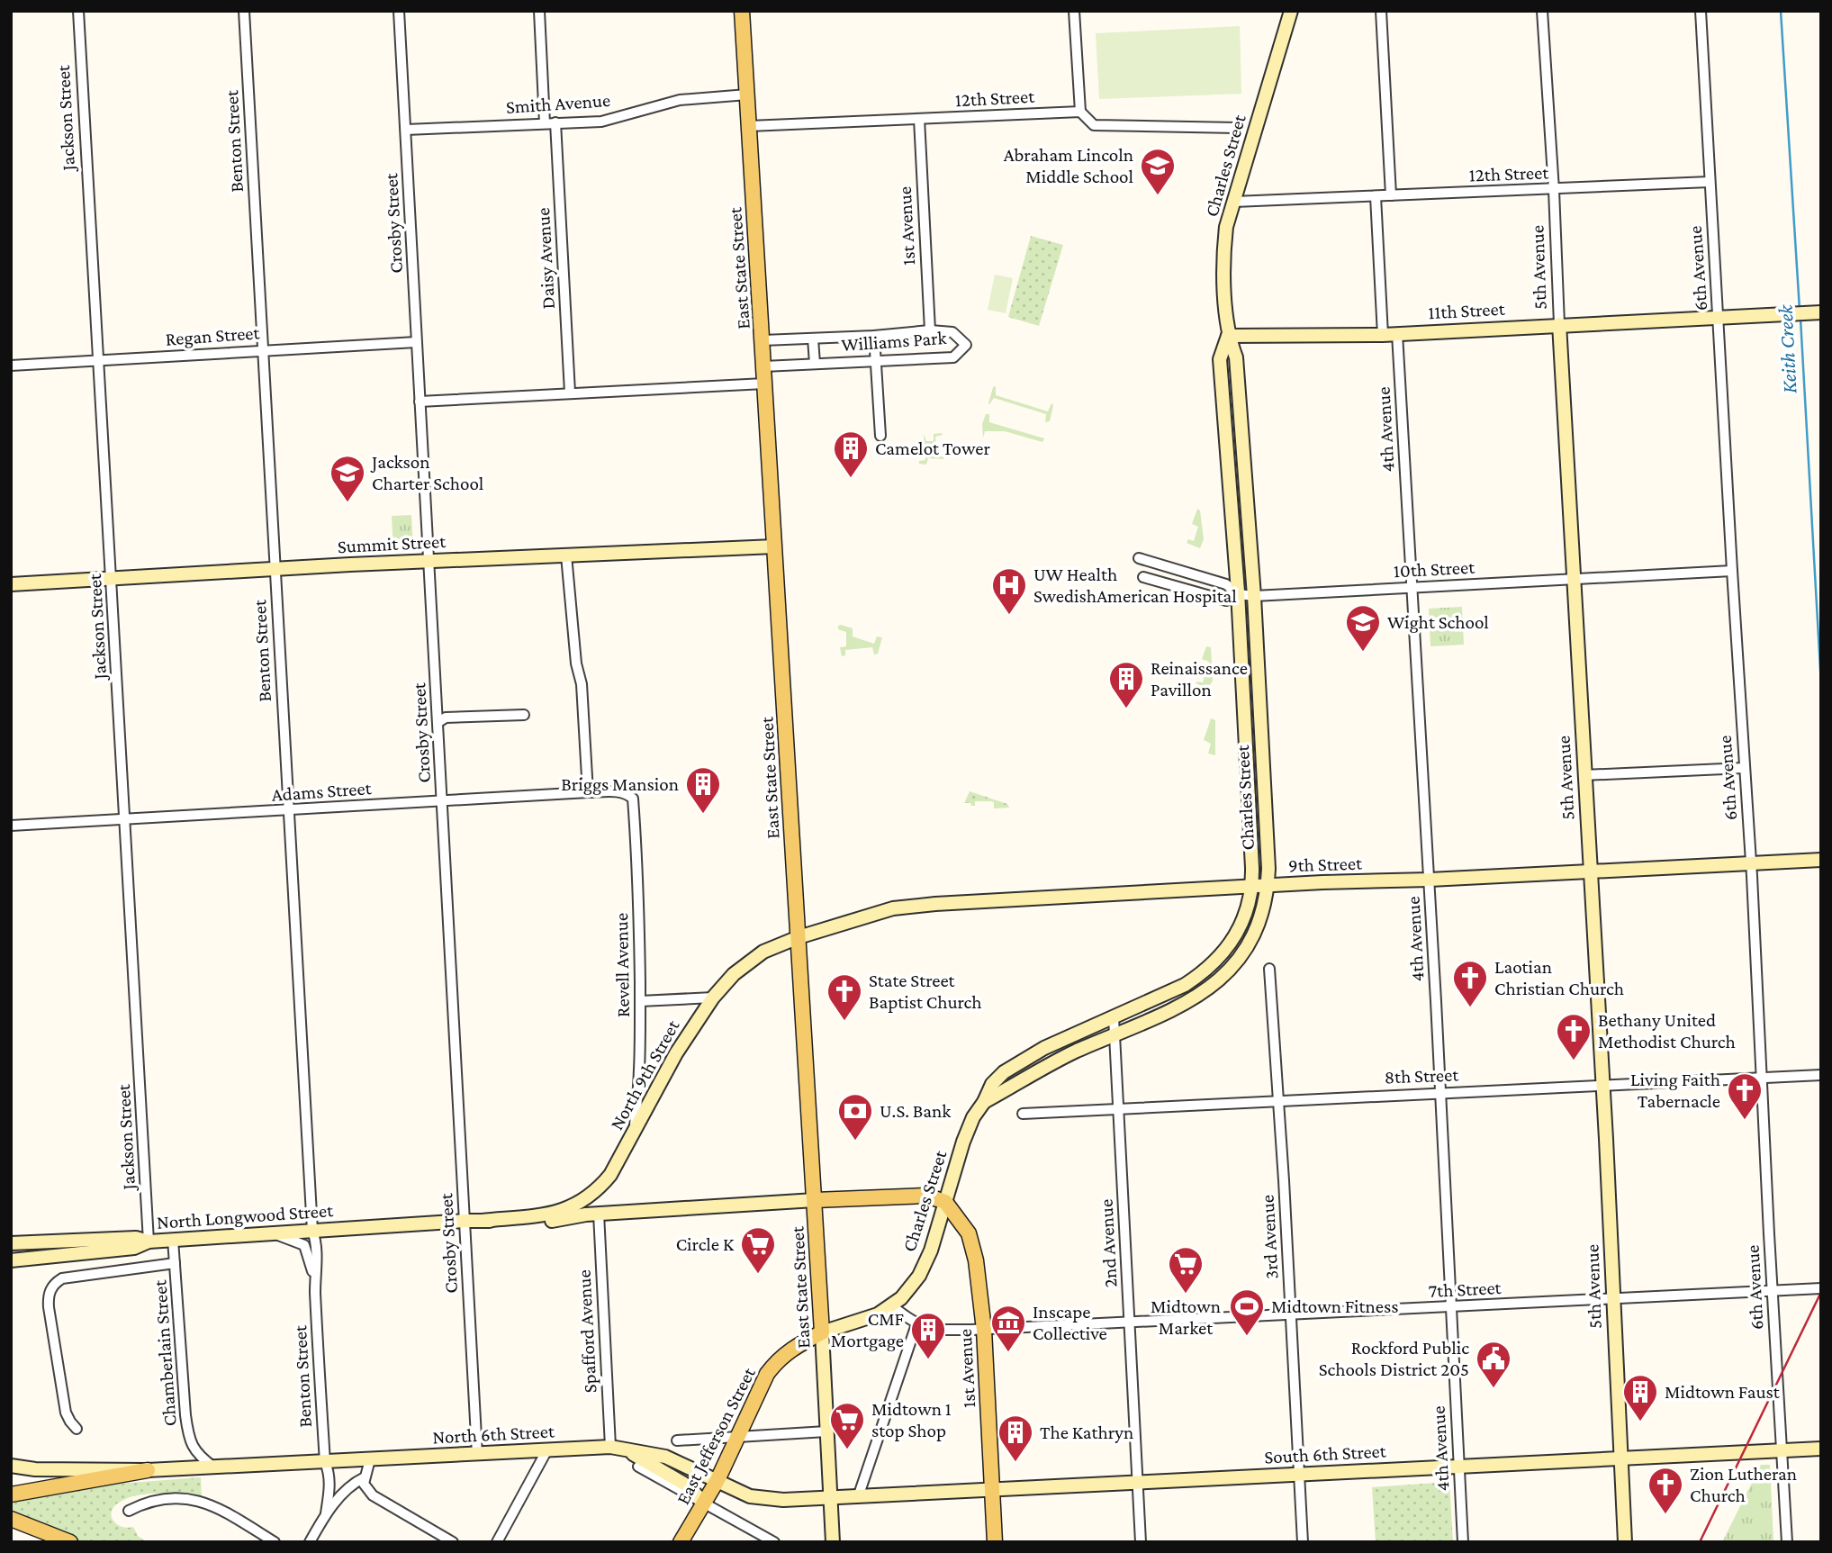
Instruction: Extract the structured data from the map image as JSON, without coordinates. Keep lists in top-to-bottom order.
{
  "streets": {
    "main road": [
      "Charles Street",
      "1st Avenue",
      "5th Avenue",
      "East State Street",
      "11th Street",
      "Summit Street",
      "9th Street",
      "North 9th Street",
      "North Longwood Street",
      "North 6th Street",
      "East Jefferson Street",
      "South 6th Street"
    ],
    "street": [
      "12th Street",
      "Smith Avenue",
      "Jackson Street",
      "Benton Street",
      "Crosby Street",
      "Daisy Avenue",
      "6th Avenue",
      "Regan Street",
      "Williams Park",
      "4th Avenue",
      "10th Street",
      "Adams Street",
      "Revell Avenue",
      "8th Street",
      "3rd Avenue",
      "2nd Avenue",
      "7th Street",
      "Spafford Avenue",
      "Chamberlain Street"
    ]
  },
  "crossings": [
    ["12th Street", "Charles Street"],
    ["12th Street", "1st Avenue"],
    ["12th Street", "5th Avenue"],
    ["12th Street", "East State Street"],
    ["12th Street", "6th Avenue"],
    ["Smith Avenue", "Crosby Street"],
    ["Smith Avenue", "Daisy Avenue"],
    ["Smith Avenue", "East State Street"],
    ["Jackson Street", "Regan Street"],
    ["Jackson Street", "Summit Street"],
    ["Jackson Street", "Adams Street"],
    ["Jackson Street", "North Longwood Street"],
    ["Benton Street", "Regan Street"],
    ["Benton Street", "Summit Street"],
    ["Benton Street", "Adams Street"],
    ["Benton Street", "North Longwood Street"],
    ["Benton Street", "North 6th Street"],
    ["Charles Street", "1st Avenue"],
    ["Charles Street", "East State Street"],
    ["Charles Street", "11th Street"],
    ["Charles Street", "10th Street"],
    ["Charles Street", "9th Street"],
    ["Charles Street", "2nd Avenue"],
    ["Charles Street", "7th Street"],
    ["Charles Street", "East Jefferson Street"],
    ["Crosby Street", "Regan Street"],
    ["Crosby Street", "Summit Street"],
    ["Crosby Street", "Adams Street"],
    ["Crosby Street", "North Longwood Street"],
    ["Crosby Street", "North 6th Street"],
    ["1st Avenue", "Williams Park"],
    ["1st Avenue", "7th Street"],
    ["1st Avenue", "South 6th Street"],
    ["5th Avenue", "11th Street"],
    ["5th Avenue", "10th Street"],
    ["5th Avenue", "9th Street"],
    ["5th Avenue", "8th Street"],
    ["5th Avenue", "7th Street"],
    ["5th Avenue", "South 6th Street"],
    ["East State Street", "Williams Park"],
    ["East State Street", "Summit Street"],
    ["East State Street", "9th Street"],
    ["East State Street", "North 9th Street"],
    ["East State Street", "North Longwood Street"],
    ["East State Street", "North 6th Street"],
    ["East State Street", "East Jefferson Street"],
    ["East State Street", "South 6th Street"],
    ["6th Avenue", "11th Street"],
    ["6th Avenue", "10th Street"],
    ["6th Avenue", "9th Street"],
    ["6th Avenue", "8th Street"],
    ["6th Avenue", "7th Street"],
    ["6th Avenue", "South 6th Street"],
    ["11th Street", "4th Avenue"],
    ["4th Avenue", "10th Street"],
    ["4th Avenue", "9th Street"],
    ["4th Avenue", "8th Street"],
    ["4th Avenue", "7th Street"],
    ["4th Avenue", "South 6th Street"],
    ["Adams Street", "Revell Avenue"],
    ["9th Street", "North 9th Street"],
    ["Revell Avenue", "North 9th Street"],
    ["North 9th Street", "North Longwood Street"],
    ["8th Street", "3rd Avenue"],
    ["8th Street", "2nd Avenue"],
    ["North Longwood Street", "Spafford Avenue"],
    ["North Longwood Street", "Chamberlain Street"],
    ["3rd Avenue", "7th Street"],
    ["3rd Avenue", "South 6th Street"],
    ["2nd Avenue", "7th Street"],
    ["2nd Avenue", "South 6th Street"],
    ["Spafford Avenue", "North 6th Street"],
    ["Chamberlain Street", "North 6th Street"],
    ["North 6th Street", "East Jefferson Street"],
    ["North 6th Street", "South 6th Street"]
  ],
  "water": ["Keith Creek"],
  "places": {
    "school or university": ["Abraham Lincoln Middle School", "Jackson Charter School", "Wight School"],
    "building": [
      "Camelot Tower",
      "Reinaissance Pavillon",
      "Briggs Mansion",
      "CMF Mortgage",
      "Midtown Faust",
      "The Kathryn"
    ],
    "hospital": ["UW Health SwedishAmerican Hospital"],
    "church": [
      "Laotian Christian Church",
      "State Street Baptist Church",
      "Bethany United Methodist Church",
      "Living Faith Tabernacle",
      "Zion Lutheran Church"
    ],
    "bank": ["U.S. Bank"],
    "supermarket": ["Circle K", "Midtown Market", "Midtown 1 stop Shop"],
    "sports": ["Midtown Fitness"],
    "museum": ["Inscape Collective"],
    "public building": ["Rockford Public Schools District 205"]
  }
}
